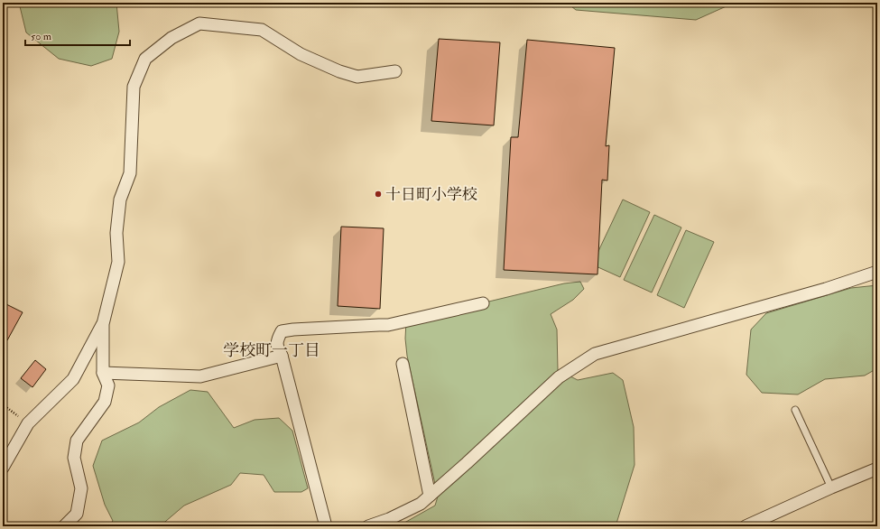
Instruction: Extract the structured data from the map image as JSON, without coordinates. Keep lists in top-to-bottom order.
{
  "districts": ["学校町一丁目"],
  "places": ["十日町小学校"],
  "scale_bar": "50 m"
}
